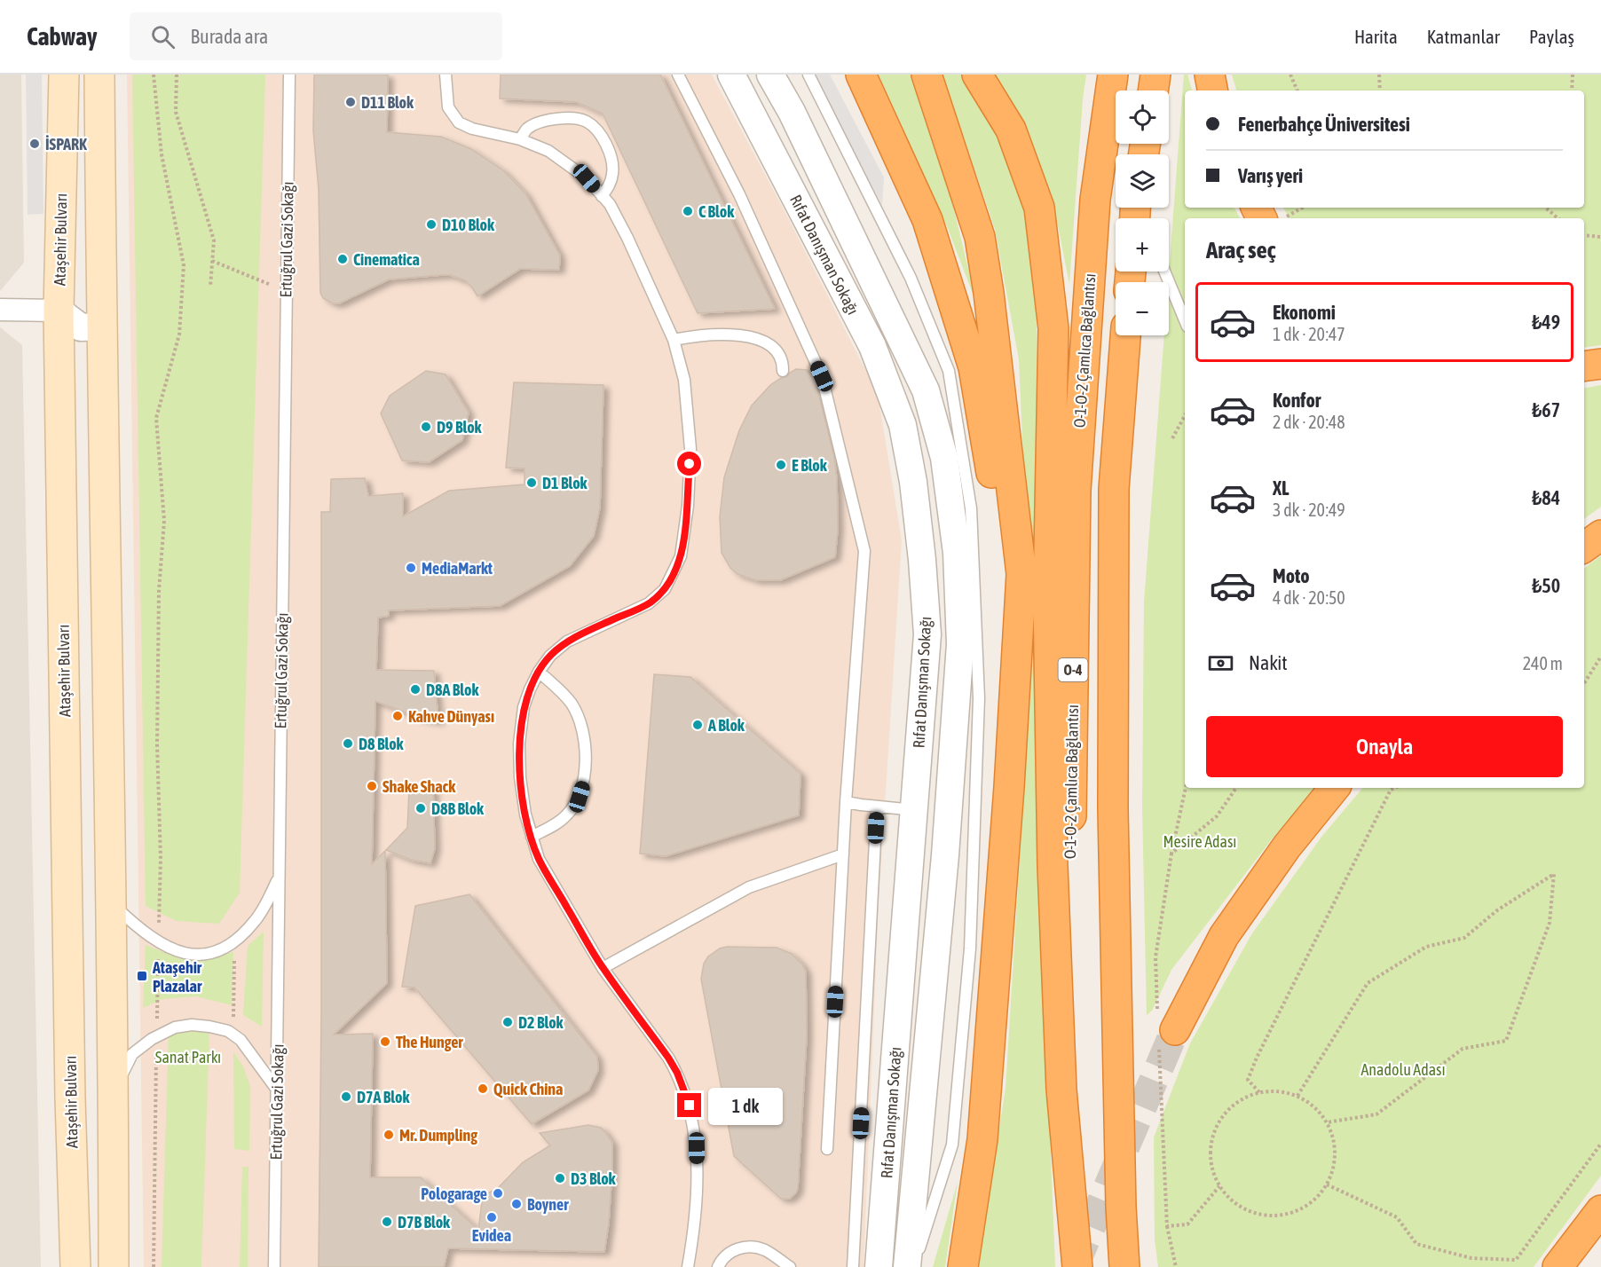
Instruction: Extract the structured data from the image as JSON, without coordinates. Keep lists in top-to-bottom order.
{
  "streets": {
    "highway": ["O-1-O-2 Çamlıca Bağlantısı", "O-4"],
    "main road": ["Ataşehir Bulvarı"],
    "street": ["Rıfat Danışman Sokağı"],
    "lane": ["Ertuğrul Gazi Sokağı"]
  },
  "parks": ["Mesire Adası", "Sanat Parkı", "Anadolu Adası"],
  "places": {
    "other": [
      "D11 Blok",
      "İSPARK",
      "C Blok",
      "D10 Blok",
      "Cinematica",
      "D9 Blok",
      "E Blok",
      "D1 Blok",
      "MediaMarkt",
      "D8A Blok",
      "Kahve Dünyası",
      "A Blok",
      "D8 Blok",
      "Shake Shack",
      "D8B Blok",
      "D2 Blok",
      "The Hunger",
      "Quick China",
      "D7A Blok",
      "Mr. Dumpling",
      "D3 Blok",
      "Pologarage",
      "Boyner",
      "Evidea",
      "D7B Blok"
    ],
    "transit": ["Ataşehir Plazalar"]
  },
  "page": {
    "header": "Cabway",
    "search": "Burada ara",
    "nav": ["Harita", "Katmanlar", "Paylaş"],
    "map_buttons": ["+", "−"],
    "banner": ["Fenerbahçe Üniversitesi", "Varış yeri"],
    "heading": "Araç seç",
    "list": [
      {
        "name": "Ekonomi",
        "note": "1 dk · 20:47",
        "value": "₺49"
      },
      {
        "name": "Konfor",
        "note": "2 dk · 20:48",
        "value": "₺67"
      },
      {
        "name": "XL",
        "note": "3 dk · 20:49",
        "value": "₺84"
      },
      {
        "name": "Moto",
        "note": "4 dk · 20:50",
        "value": "₺50"
      }
    ],
    "pay": ["Nakit", "240 m"],
    "buttons": "Onayla",
    "bubble": "1 dk"
  }
}
